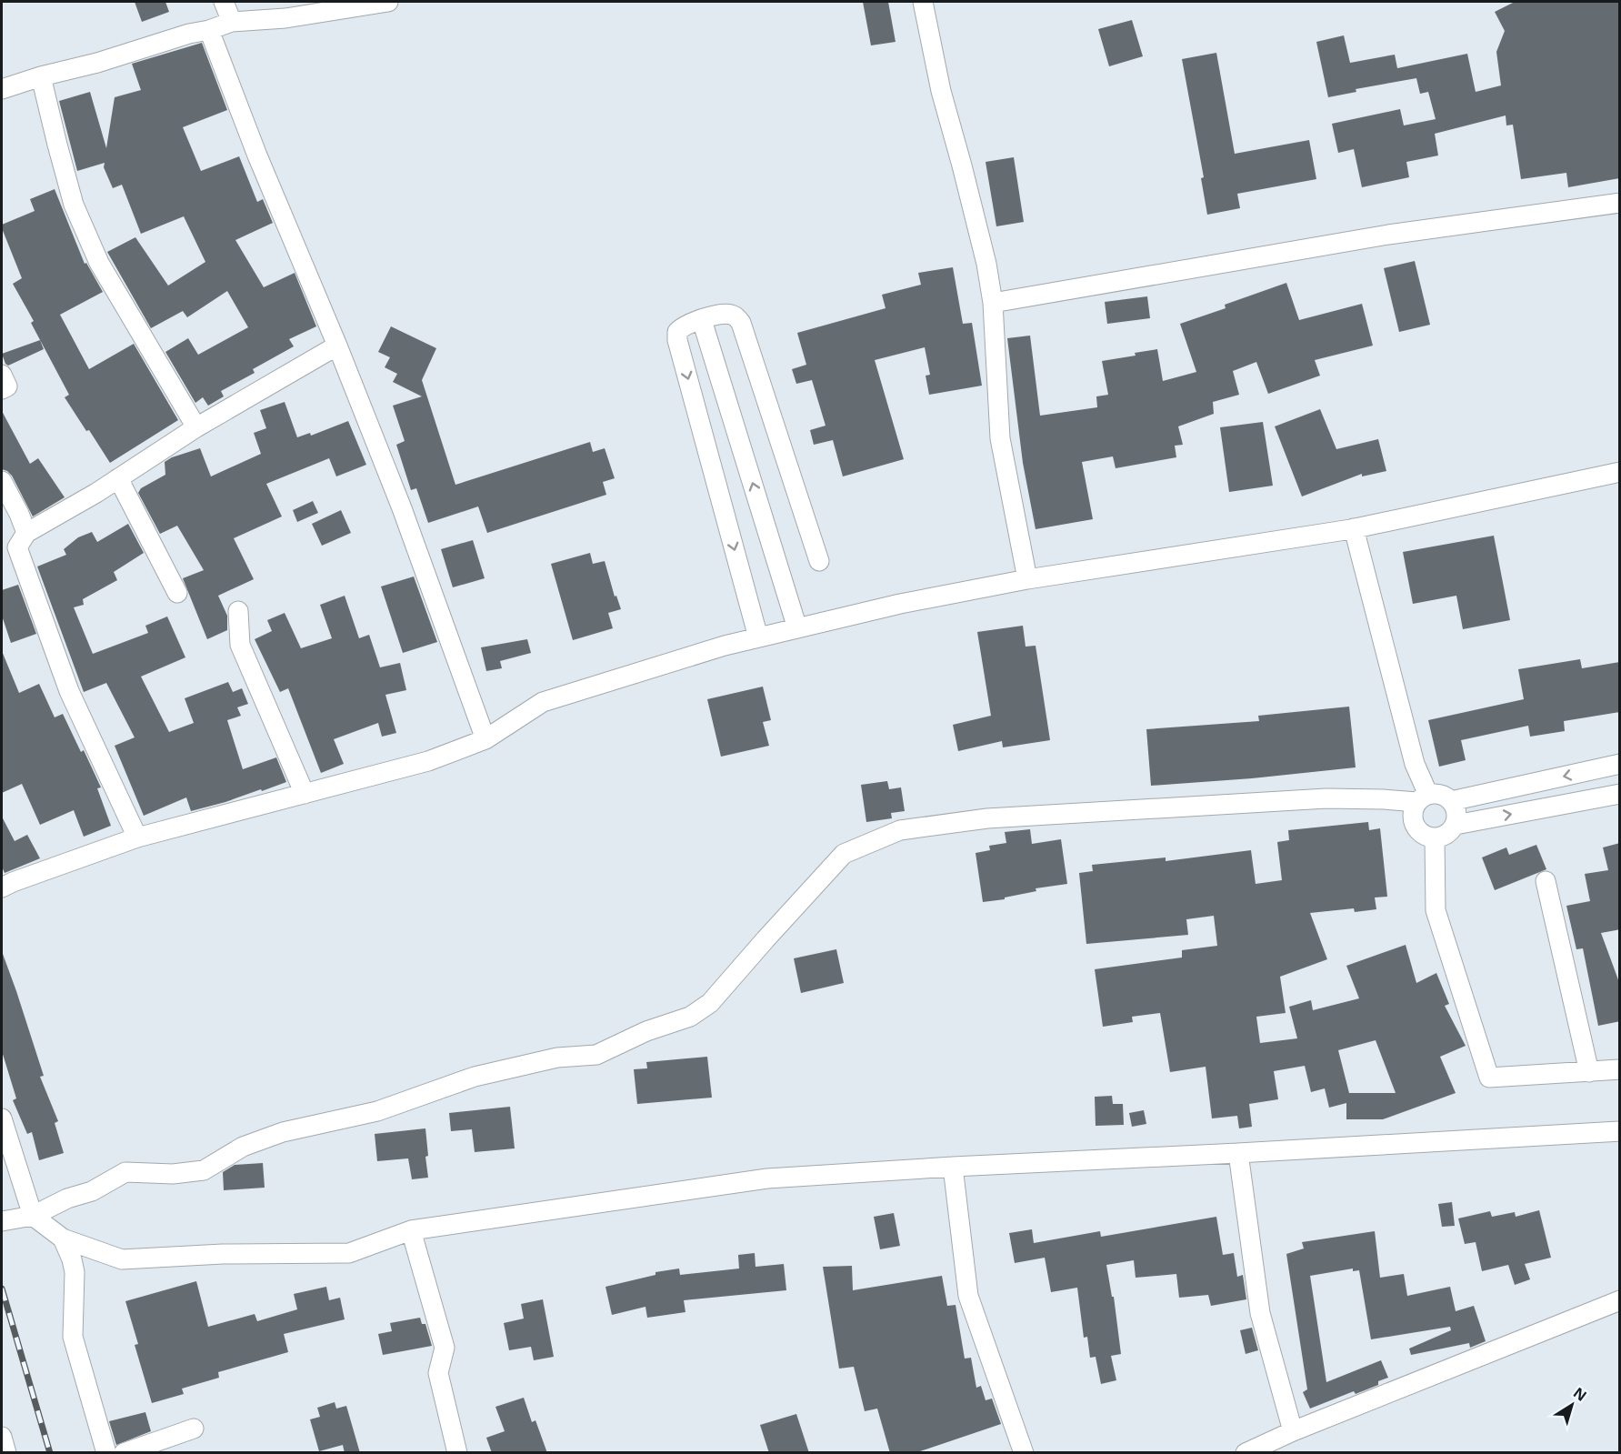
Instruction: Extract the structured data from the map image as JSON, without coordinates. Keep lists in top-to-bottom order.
{
  "north": "top right"
}
